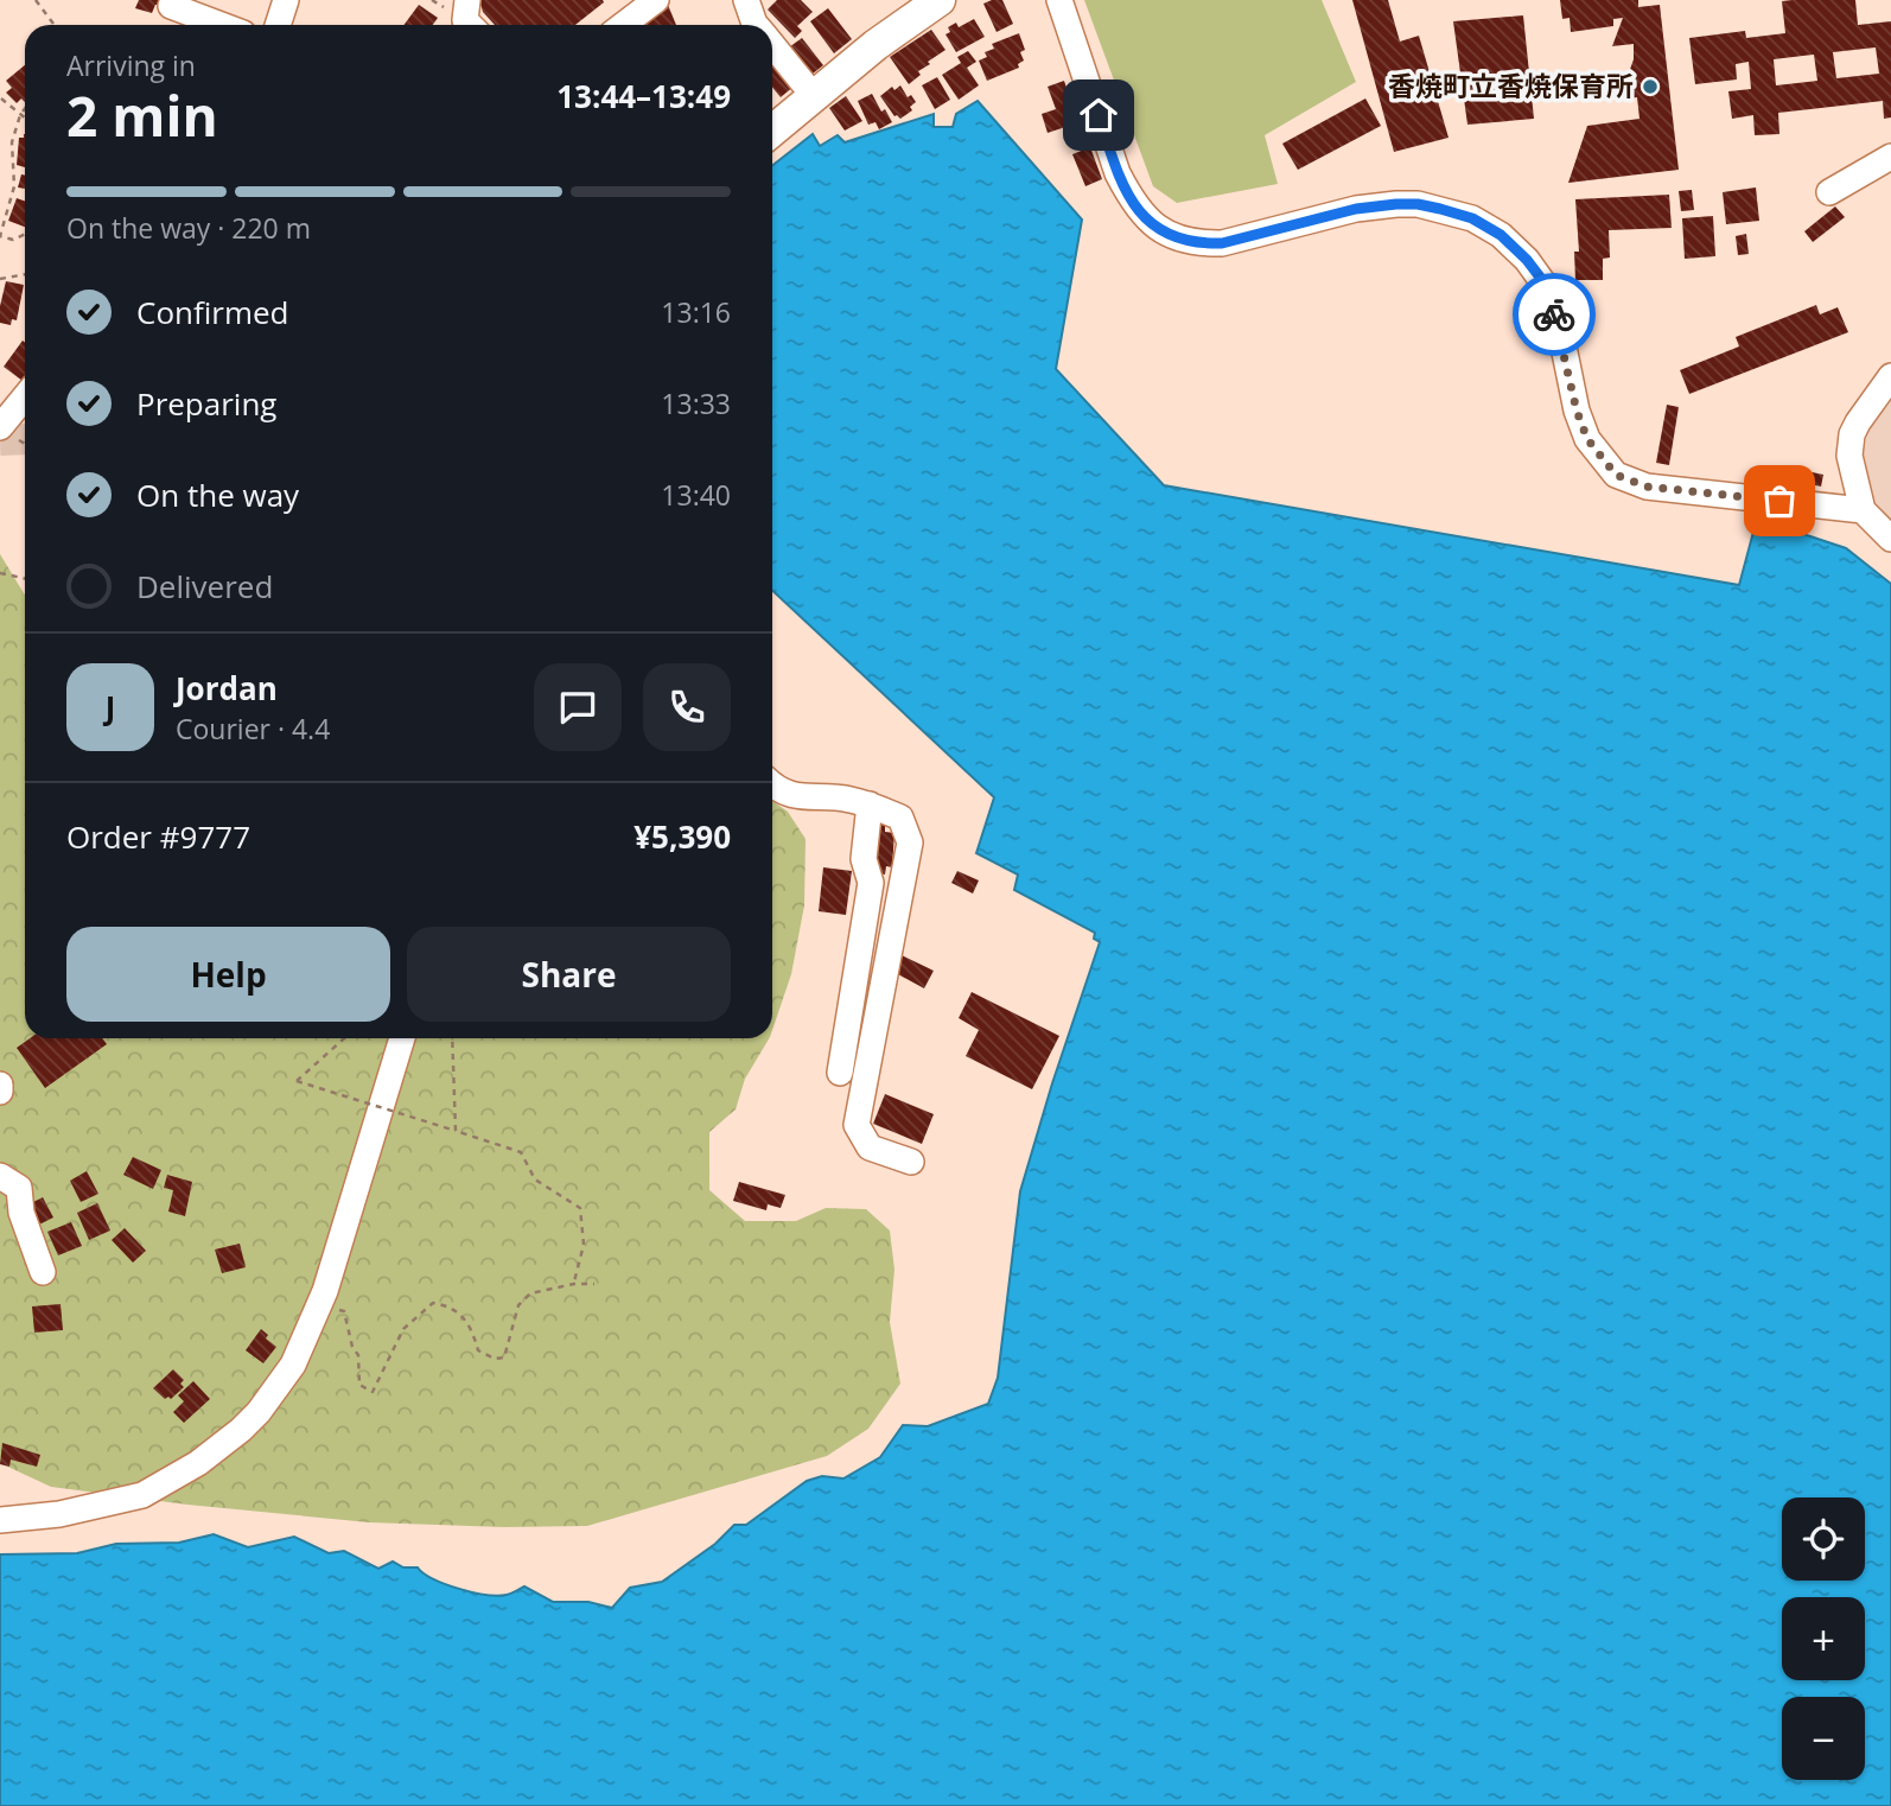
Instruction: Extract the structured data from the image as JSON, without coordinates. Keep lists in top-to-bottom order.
{
  "places": ["香焼町立香焼保育所"],
  "page": {
    "heading": ["2 min", "Arriving in", "13:44–13:49"],
    "panel": [
      "Jordan",
      "Courier · 4.4",
      "Order #9777",
      "¥5,390"
    ],
    "bar": "On the way · 220 m",
    "list": [
      ["Confirmed", "13:16"],
      ["Preparing", "13:33"],
      ["On the way", "13:40"],
      "Delivered"
    ],
    "round": "J",
    "buttons": ["Help", "Share"],
    "map_buttons": ["+", "−"]
  }
}
